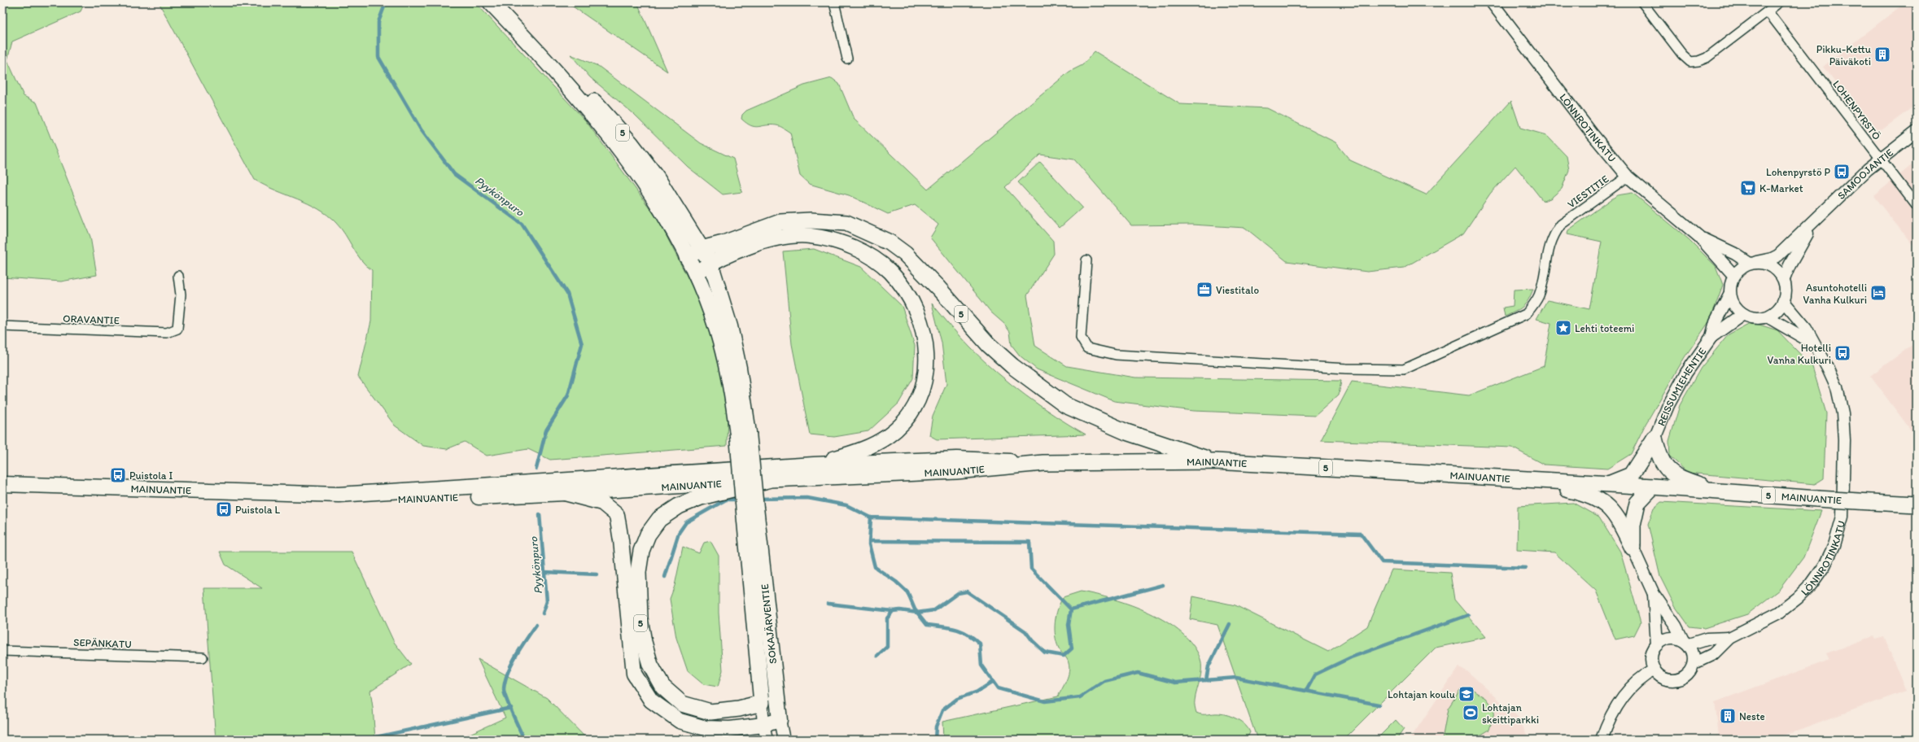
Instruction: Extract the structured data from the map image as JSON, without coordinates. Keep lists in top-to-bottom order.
{
  "streets": {
    "highway": ["5", "MAINUANTIE", "SOKAJÄRVENTIE"],
    "street": [
      "LOHENPYRSTÖ",
      "LÖNNROTINKATU",
      "SAMOOJANTIE",
      "VIESTITIE",
      "ORAVANTIE",
      "REISSUMIEHENTIE",
      "SEPÄNKATU"
    ]
  },
  "crossings": [
    ["LOHENPYRSTÖ", "SAMOOJANTIE"],
    ["LÖNNROTINKATU", "SAMOOJANTIE"],
    ["LÖNNROTINKATU", "VIESTITIE"],
    ["LÖNNROTINKATU", "REISSUMIEHENTIE"],
    ["5", "MAINUANTIE"],
    ["5", "SOKAJÄRVENTIE"],
    ["SAMOOJANTIE", "REISSUMIEHENTIE"]
  ],
  "water": ["Pyykönpuro"],
  "places": {
    "building": ["Pikku-Kettu Päiväkoti", "Neste"],
    "bus stop": [
      "Lohenpyrstö P",
      "Hotelli Vanha Kulkuri",
      "Puistola I",
      "Puistola L"
    ],
    "supermarket": ["K-Market"],
    "office": ["Viestitalo"],
    "hotel": ["Asuntohotelli Vanha Kulkuri"],
    "place": ["Lehti toteemi"],
    "school or university": ["Lohtajan koulu"],
    "sports": ["Lohtajan skeittiparkki"]
  }
}
